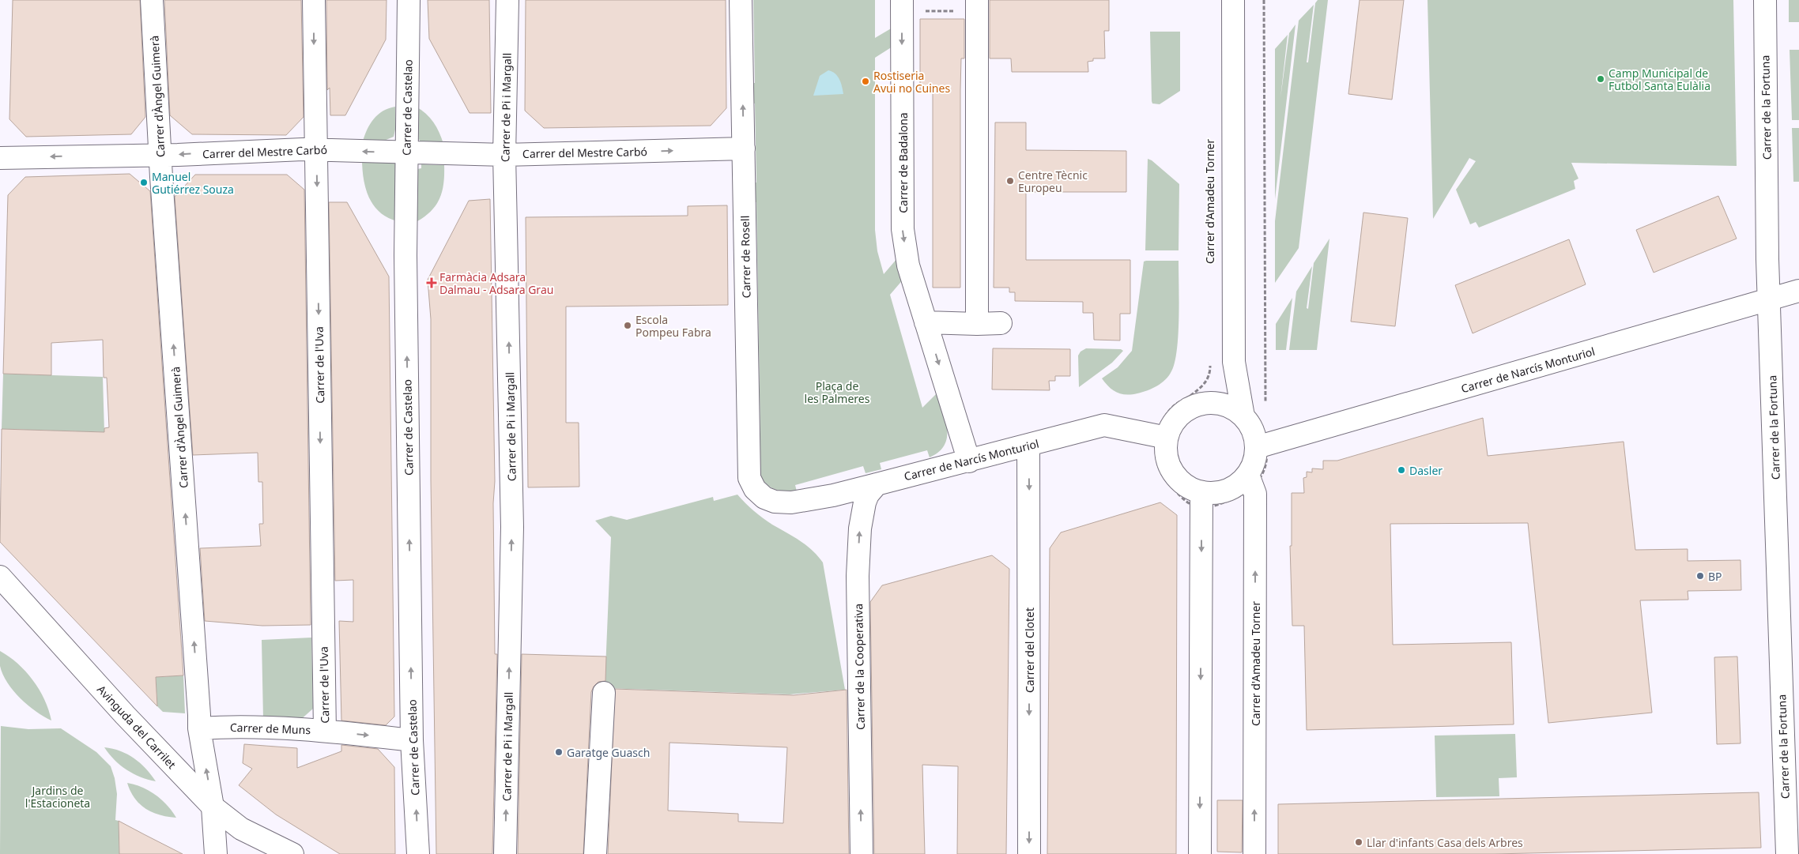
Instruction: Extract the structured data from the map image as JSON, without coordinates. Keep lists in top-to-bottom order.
{
  "streets": {
    "street": [
      "Carrer d'Àngel Guimerà",
      "Carrer de Castelao",
      "Carrer de Pi i Margall",
      "Carrer de la Fortuna",
      "Carrer del Mestre Carbó",
      "Carrer de Badalona",
      "Carrer d'Amadeu Torner",
      "Carrer de Rosell",
      "Carrer de l'Uva",
      "Carrer de Narcís Monturiol",
      "Carrer del Clotet",
      "Carrer de la Cooperativa",
      "Avinguda del Carrilet",
      "Carrer de Muns"
    ]
  },
  "crossings": [
    ["Carrer d'Àngel Guimerà", "Carrer del Mestre Carbó"],
    ["Carrer d'Àngel Guimerà", "Avinguda del Carrilet"],
    ["Carrer d'Àngel Guimerà", "Carrer de Muns"],
    ["Carrer de Castelao", "Carrer del Mestre Carbó"],
    ["Carrer de Castelao", "Carrer de Muns"],
    ["Carrer de Pi i Margall", "Carrer del Mestre Carbó"],
    ["Carrer de la Fortuna", "Carrer de Narcís Monturiol"],
    ["Carrer del Mestre Carbó", "Carrer de Rosell"],
    ["Carrer del Mestre Carbó", "Carrer de l'Uva"],
    ["Carrer de Badalona", "Carrer de Narcís Monturiol"],
    ["Carrer d'Amadeu Torner", "Carrer de Narcís Monturiol"],
    ["Carrer de Rosell", "Carrer de Narcís Monturiol"],
    ["Carrer de l'Uva", "Carrer de Muns"],
    ["Carrer de Narcís Monturiol", "Carrer del Clotet"],
    ["Carrer de Narcís Monturiol", "Carrer de la Cooperativa"]
  ],
  "one_way": [
    "Carrer d'Àngel Guimerà",
    "Carrer de Castelao",
    "Carrer de Pi i Margall",
    "Carrer de l'Uva",
    "Carrer de la Cooperativa",
    "Carrer de Muns"
  ],
  "parks": ["Plaça de les Palmeres", "Jardins de l'Estacioneta"],
  "places": {
    "other": [
      "Camp Municipal de Futbol Santa Eulàlia",
      "Rostiseria Avui no Cuines",
      "Centre Tècnic Europeu",
      "Manuel Gutiérrez Souza",
      "Escola Pompeu Fabra",
      "Dasler",
      "BP",
      "Garatge Guasch",
      "Llar d'infants Casa dels Arbres"
    ],
    "health": ["Farmàcia Adsara Dalmau - Adsara Grau"]
  }
}
